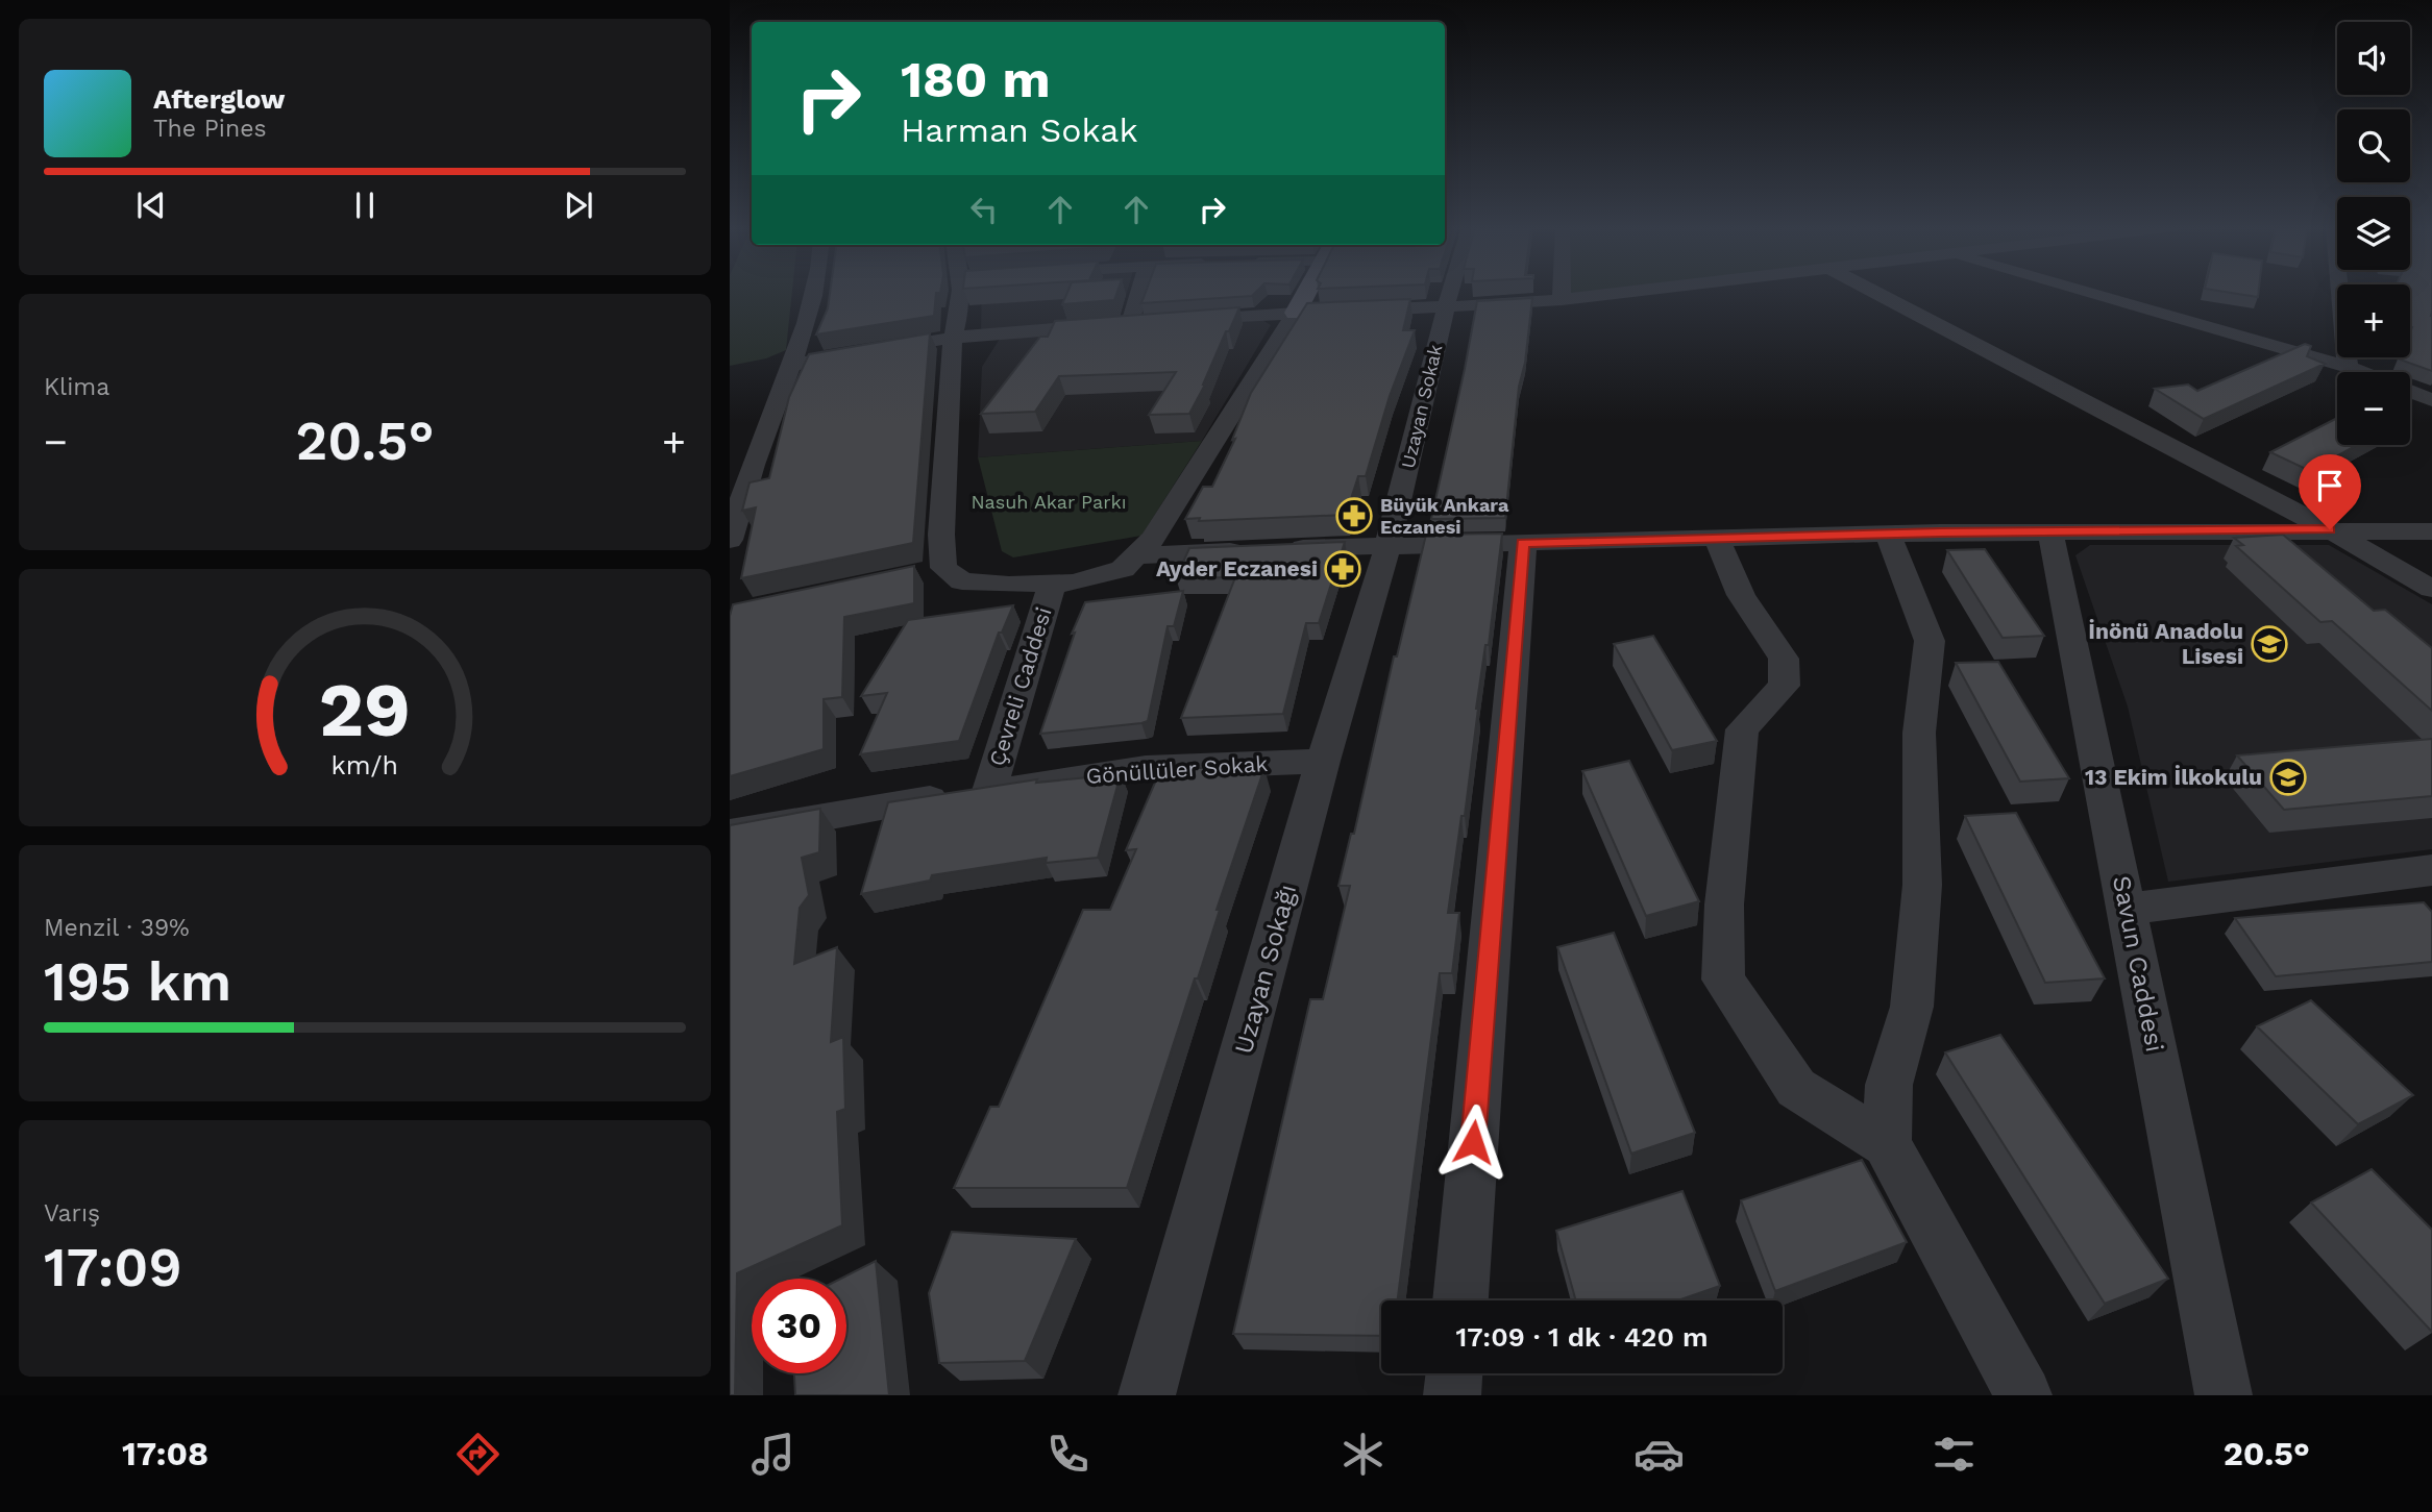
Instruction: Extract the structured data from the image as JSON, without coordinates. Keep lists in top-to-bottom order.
{
  "streets": {
    "street": [
      "Uzayan Sokak",
      "Çevreli Caddesi",
      "Gönüllüler Sokak",
      "Savun Caddesi",
      "Uzayan Sokağı"
    ]
  },
  "crossings": [
    ["Uzayan Sokak", "Uzayan Sokağı"],
    ["Çevreli Caddesi", "Gönüllüler Sokak"],
    ["Gönüllüler Sokak", "Uzayan Sokağı"]
  ],
  "parks": ["Nasuh Akar Parkı"],
  "places": {
    "pharmacy": ["Büyük Ankara Eczanesi", "Ayder Eczanesi"],
    "school or university": ["İnönü Anadolu Lisesi", "13 Ekim İlkokulu"]
  },
  "page": {
    "map_buttons": ["+", "−"],
    "turn": ["180 m", "Harman Sokak"],
    "song": ["Afterglow", "The Pines"],
    "tile": [
      "Klima",
      ["Menzil · 39%", "195 km"],
      ["Varış", "17:09"]
    ],
    "heat": ["−", "20.5°", "+"],
    "limit": "30",
    "trip": "17:09 · 1 dk · 420 m",
    "tabs": ["17:08", "20.5°"],
    "gauge": ["29", "km/h"]
  }
}
